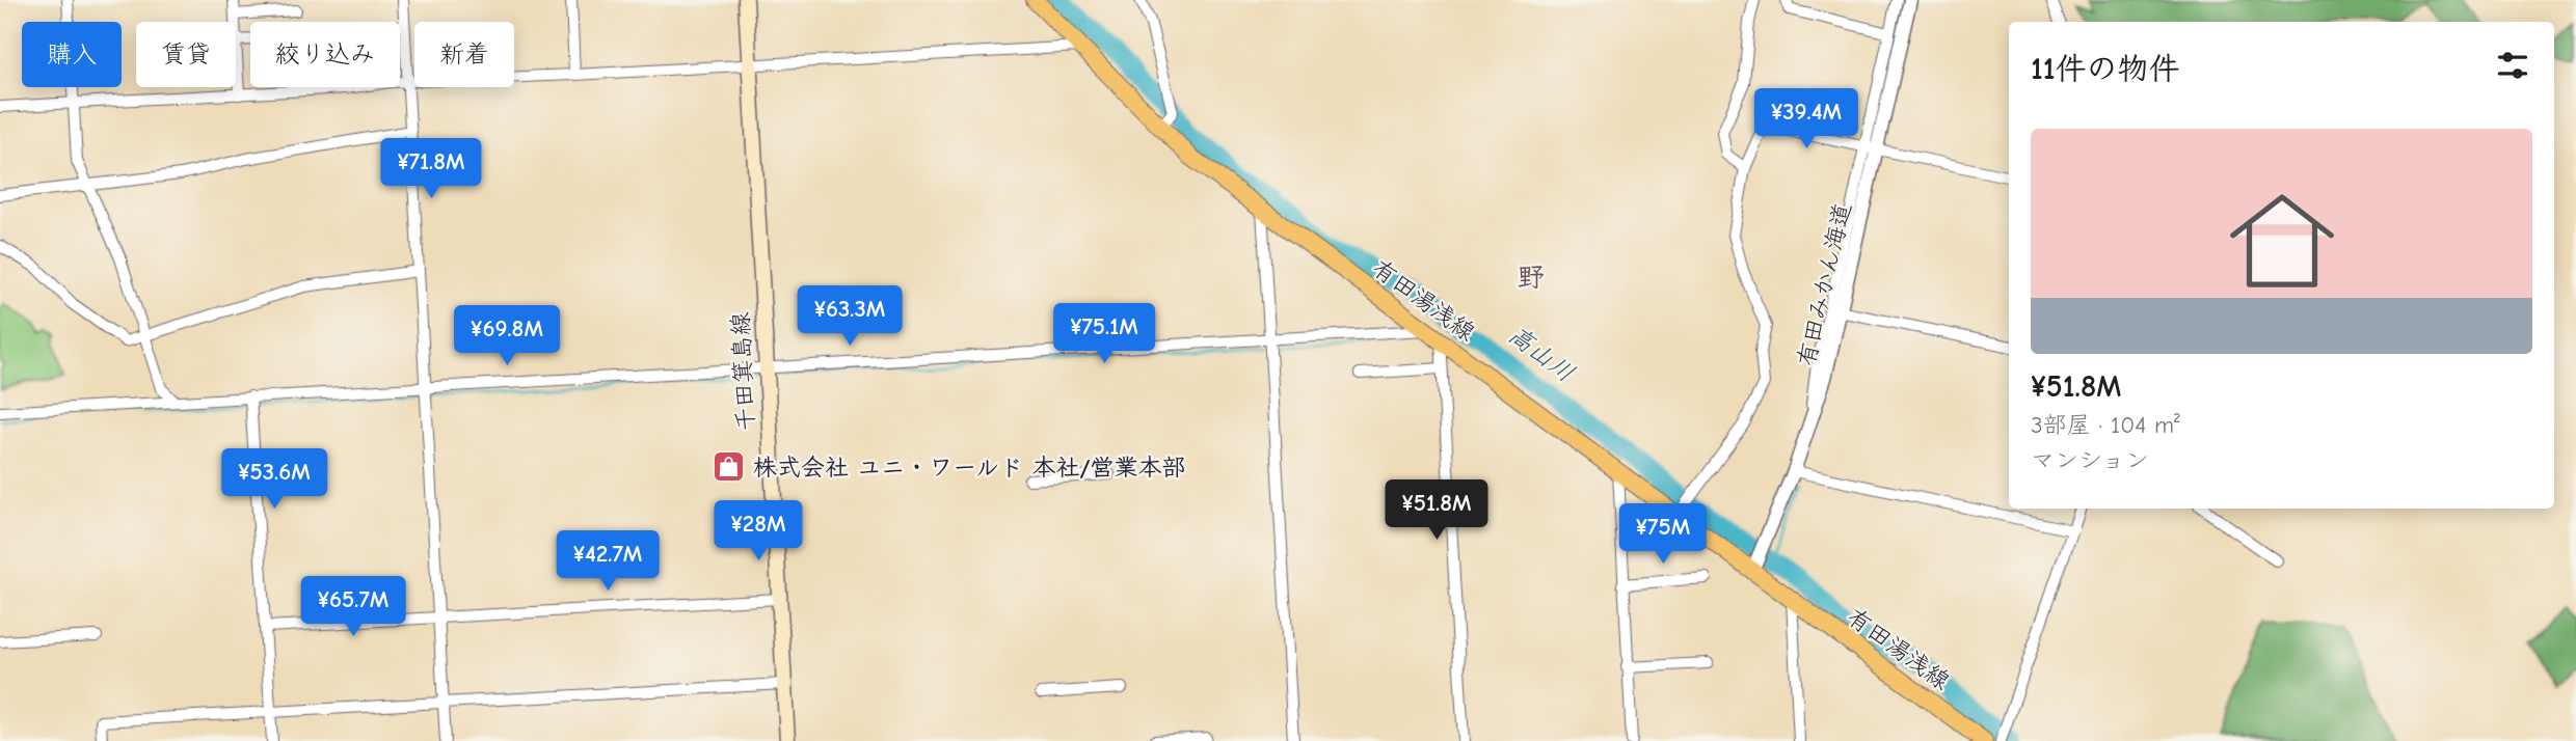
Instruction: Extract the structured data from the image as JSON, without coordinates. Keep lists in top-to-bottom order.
{
  "streets": {
    "main road": ["有田湯浅線", "千田箕島線"],
    "street": ["有田みかん海道"]
  },
  "crossings": [
    ["有田みかん海道", "有田湯浅線"]
  ],
  "districts": ["野"],
  "water": ["高山川"],
  "places": {
    "shop": ["株式会社 ユニ・ワールド 本社/営業本部"]
  },
  "page": {
    "chip": [
      "購入",
      "賃貸",
      "絞り込み",
      "新着"
    ],
    "heading": "11件の物件",
    "price": [
      "¥39.4M",
      "¥71.8M",
      "¥63.3M",
      "¥75.1M",
      "¥69.8M",
      "¥53.6M",
      "¥51.8M",
      "¥28M",
      "¥75M",
      "¥42.7M",
      "¥65.7M"
    ],
    "list": [
      {
        "name": "¥51.8M",
        "note": "3部屋 · 104 m² · マンション"
      }
    ]
  }
}
